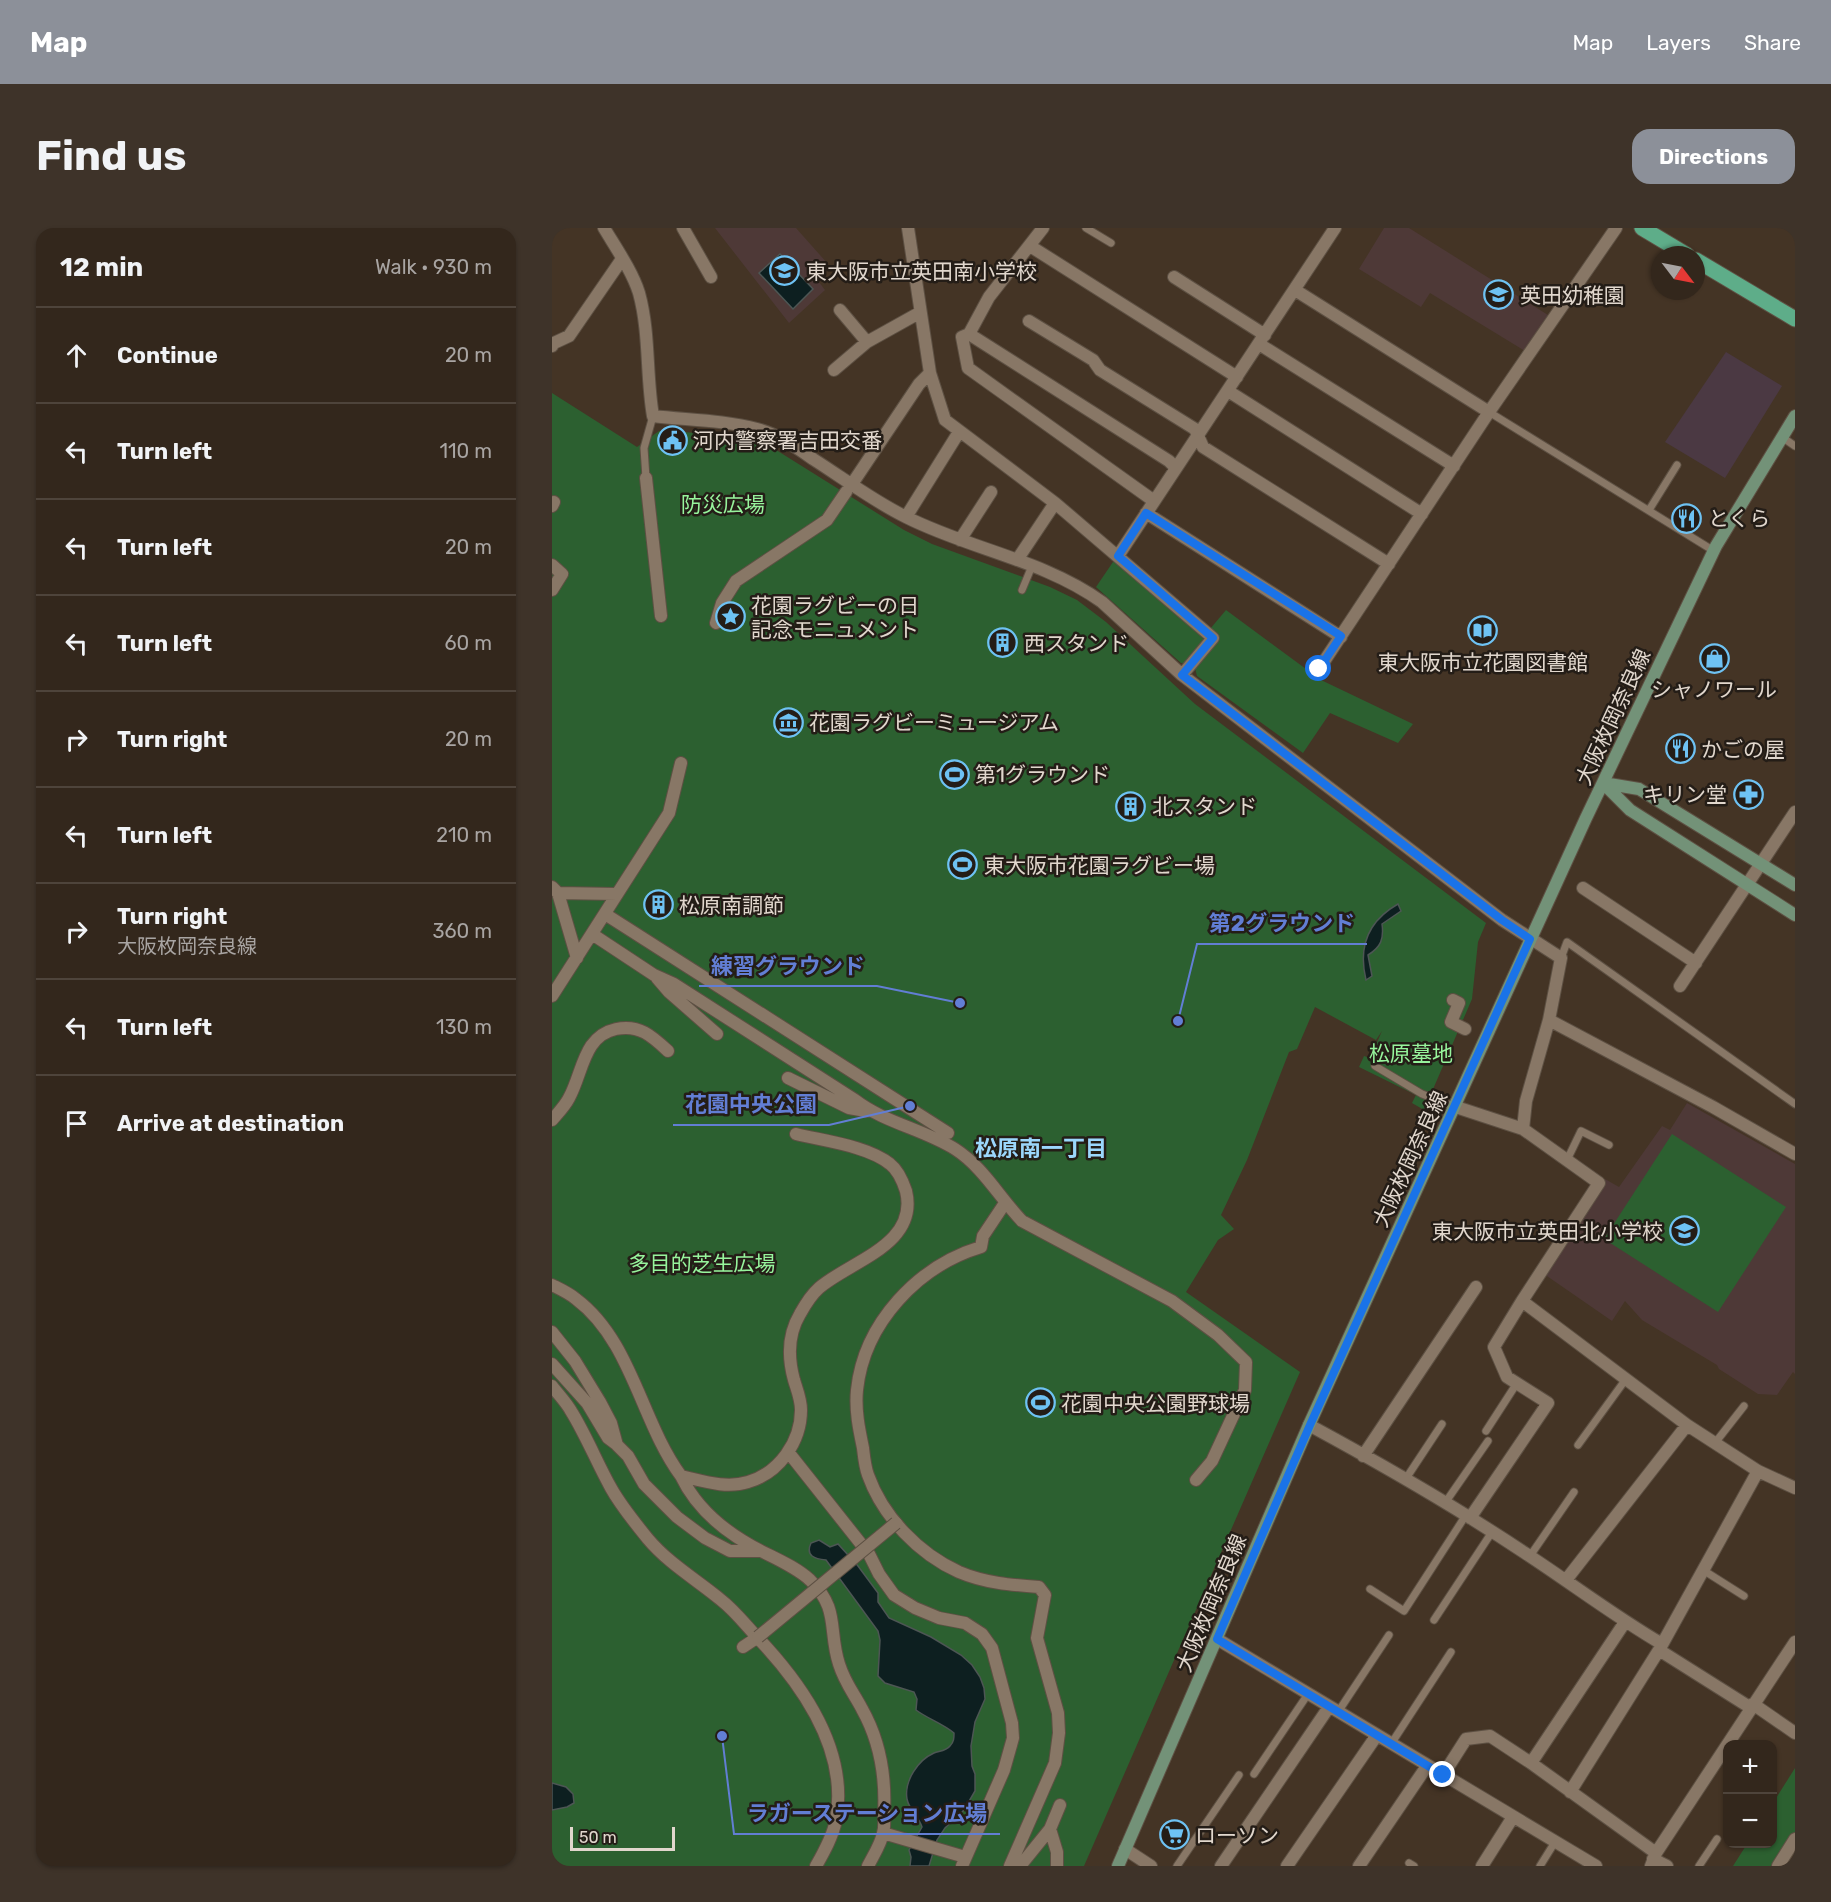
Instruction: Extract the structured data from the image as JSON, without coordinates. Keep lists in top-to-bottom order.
{
  "streets": {
    "main road": ["大阪枚岡奈良線"]
  },
  "districts": ["松原南一丁目"],
  "parks": ["防災広場", "松原墓地", "多目的芝生広場"],
  "places": {
    "school or university": ["東大阪市立英田南小学校", "英田幼稚園", "東大阪市立英田北小学校"],
    "public building": ["河内警察署吉田交番"],
    "restaurant": ["とくら", "かごの屋"],
    "place": ["花園ラグビーの日 記念モニュメント"],
    "library": ["東大阪市立花園図書館"],
    "building": ["西スタンド", "北スタンド", "松原南調節"],
    "shop": ["シャノワール"],
    "museum": ["花園ラグビーミュージアム"],
    "sports": ["第1グラウンド", "東大阪市花園ラグビー場", "花園中央公園野球場"],
    "pharmacy": ["キリン堂"],
    "other": [
      "練習グラウンド",
      "第2グラウンド",
      "花園中央公園",
      "ラガーステーション広場"
    ],
    "supermarket": ["ローソン"]
  },
  "scale_bar": "50 m",
  "north": "bottom right",
  "page": {
    "header": "Map",
    "nav": ["Map", "Layers", "Share"],
    "buttons": "Directions",
    "title": "Find us",
    "heading": ["12 min", "Walk · 930 m"],
    "list": [
      ["Continue", "20 m"],
      ["Turn left", "110 m"],
      ["Turn left", "20 m"],
      ["Turn left", "60 m"],
      ["Turn right", "20 m"],
      ["Turn left", "210 m"],
      ["Turn right", "大阪枚岡奈良線", "360 m"],
      ["Turn left", "130 m"],
      "Arrive at destination"
    ],
    "map_buttons": ["+", "−"],
    "scale": "50 m"
  }
}
